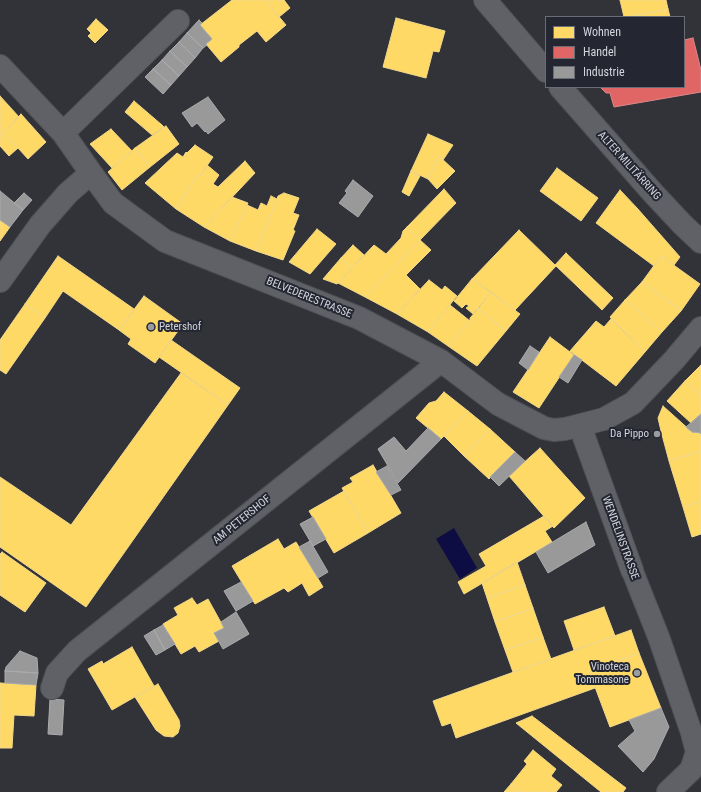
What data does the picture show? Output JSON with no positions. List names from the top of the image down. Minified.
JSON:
{"streets":{"street":["ALTER MILITÄRRING","BELVEDERESTRASSE","AM PETERSHOF","WENDELINSTRASSE"]},"crossings":[["BELVEDERESTRASSE","AM PETERSHOF"],["BELVEDERESTRASSE","WENDELINSTRASSE"]],"places":["Petershof","Da Pippo","Vinoteca Tommasone"],"legend":["Wohnen","Handel","Industrie"]}
